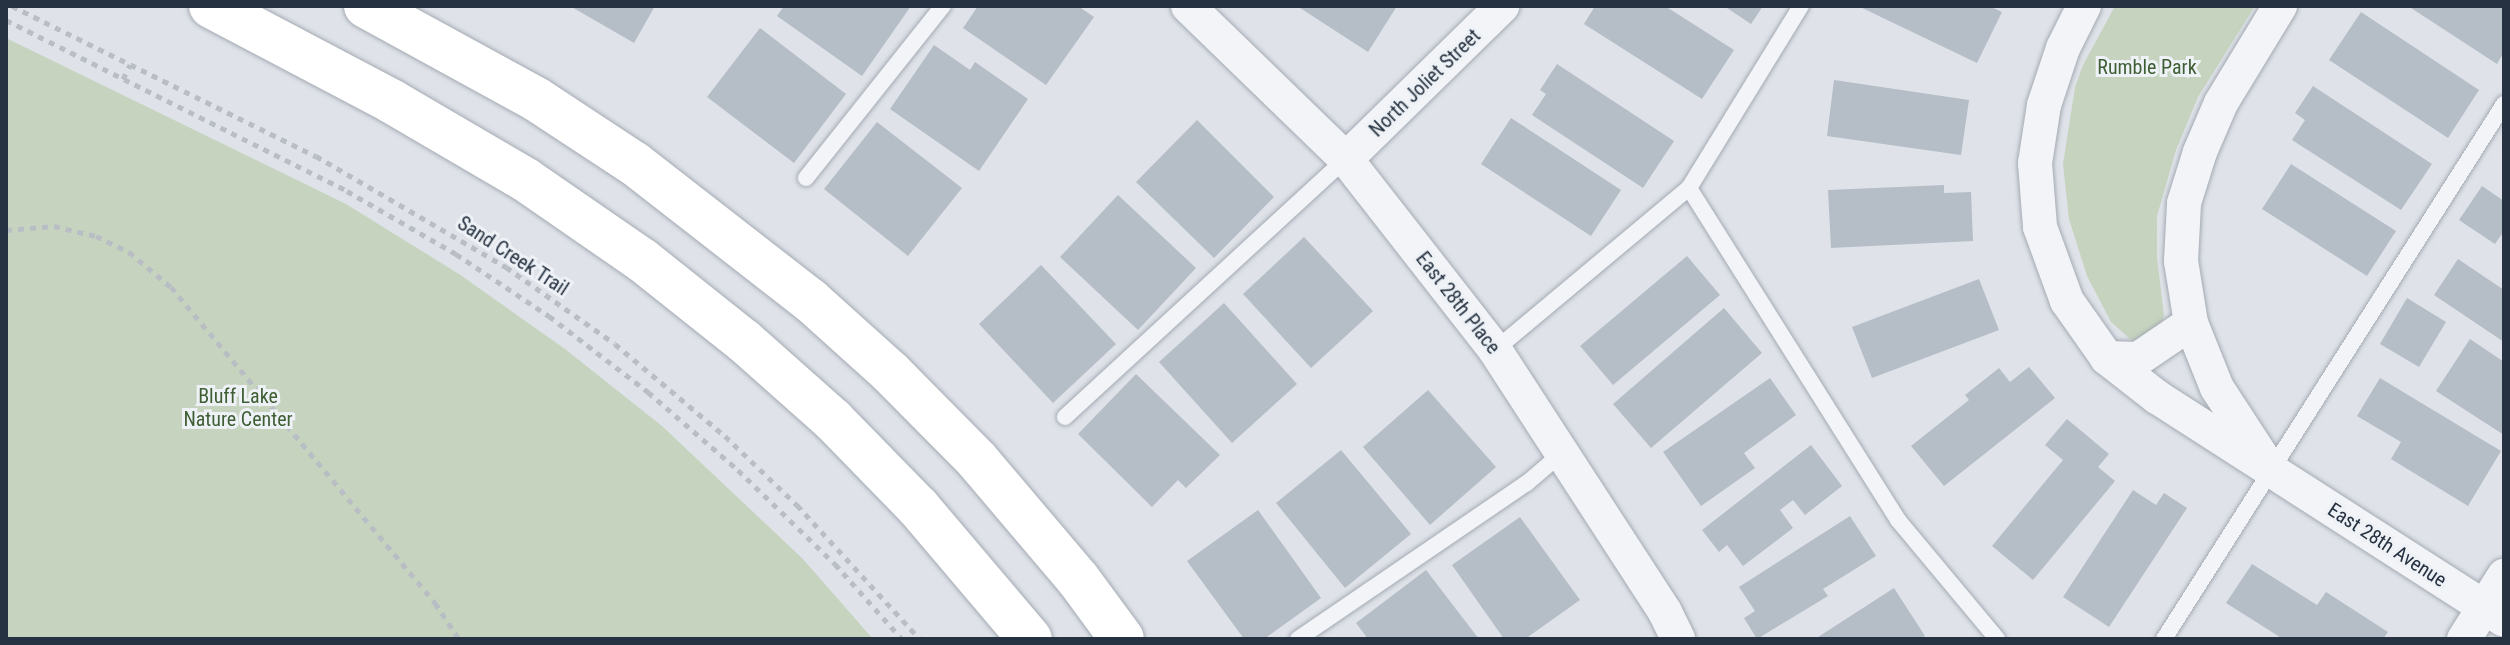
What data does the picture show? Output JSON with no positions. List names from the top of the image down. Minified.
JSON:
{"streets":{"street":["North Joliet Street","East 28th Place","East 28th Avenue"],"path":["Sand Creek Trail"]},"crossings":[["North Joliet Street","East 28th Place"]],"parks":["Rumble Park","Bluff Lake Nature Center"]}
